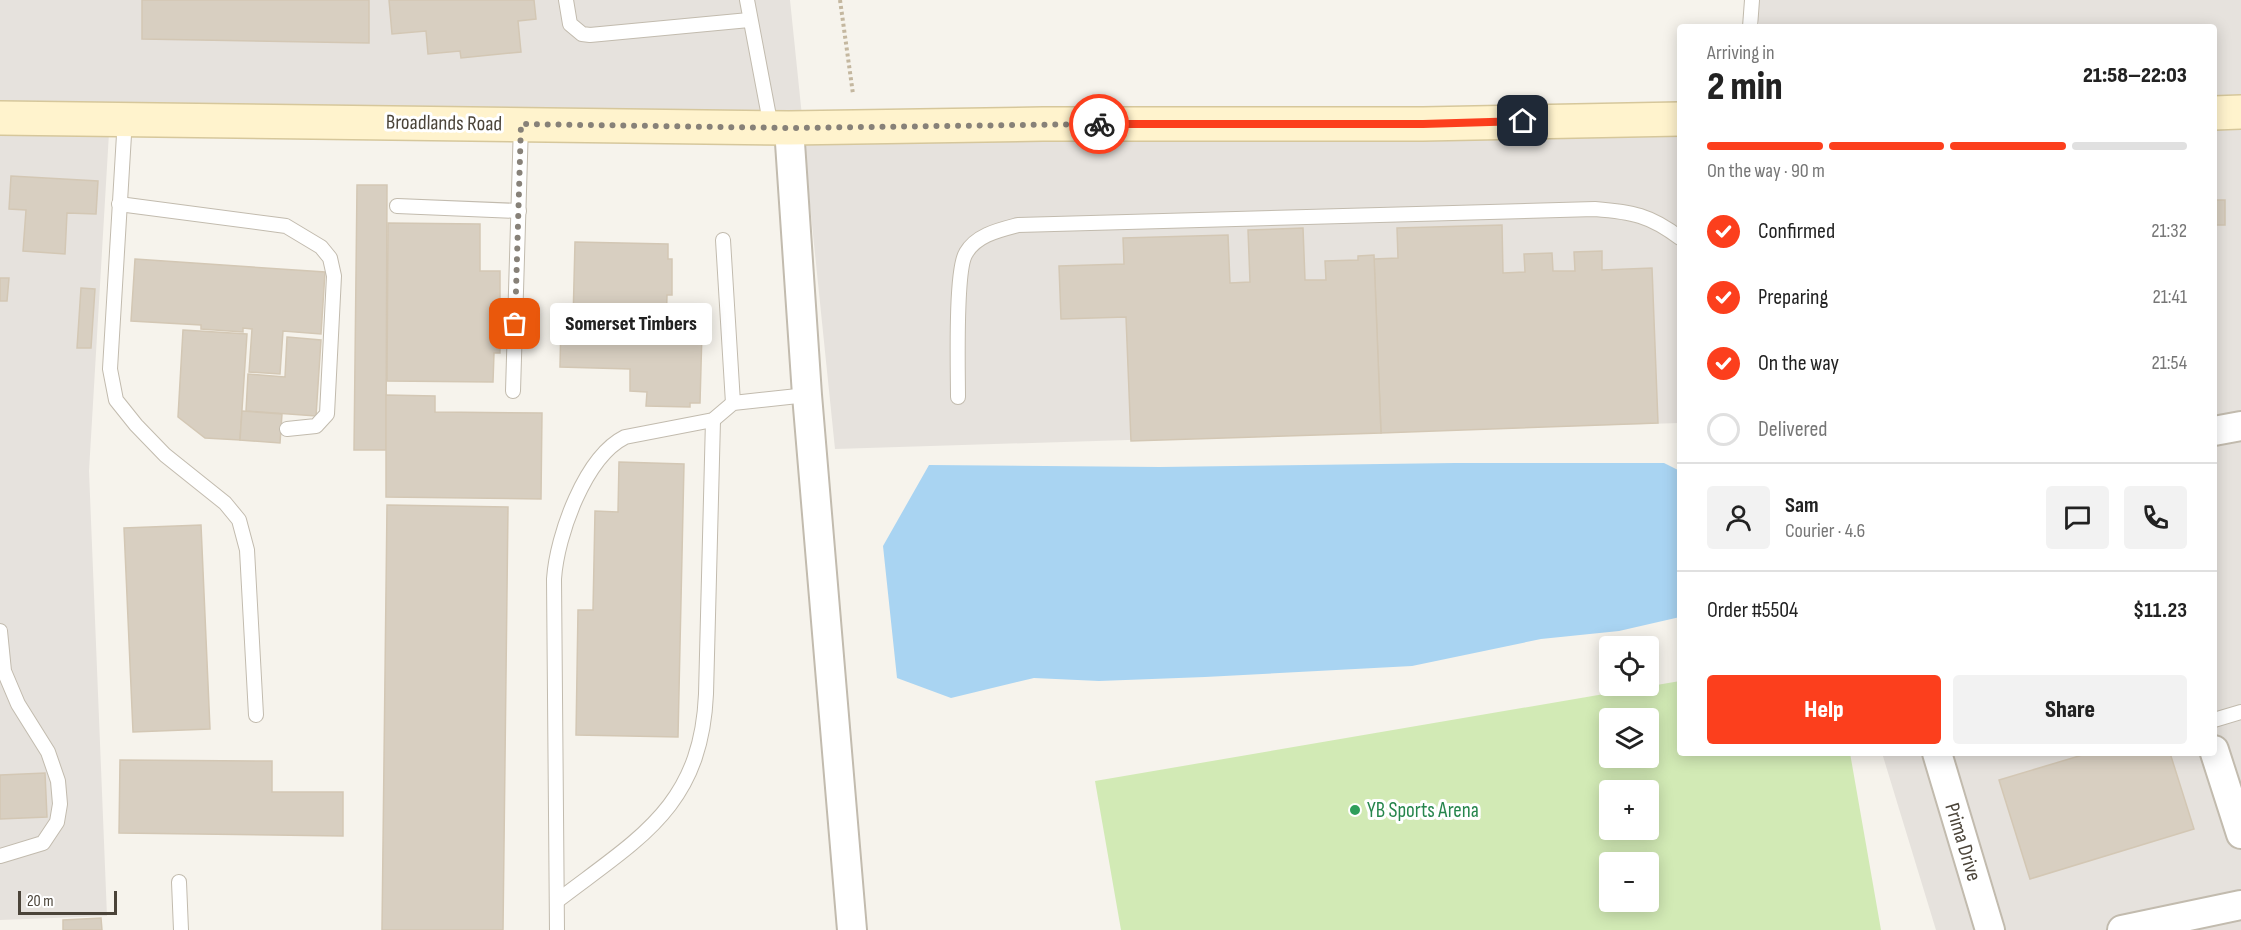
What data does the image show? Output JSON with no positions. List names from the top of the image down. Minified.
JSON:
{"streets":{"main road":["Broadlands Road"],"street":["Prima Drive"]},"places":["Somerset Timbers","YB Sports Arena"],"scale_bar":"20 m","page":{"heading":["2 min","Arriving in","21:58–22:03"],"panel":["Sam","Courier · 4.6","Order #5504","$11.23"],"bar":"On the way · 90 m","list":[["Confirmed","21:32"],["Preparing","21:41"],["On the way","21:54"],"Delivered"],"bubble":"Somerset Timbers","map_buttons":["+","−"],"buttons":["Help","Share"],"scale":"20 m"}}
